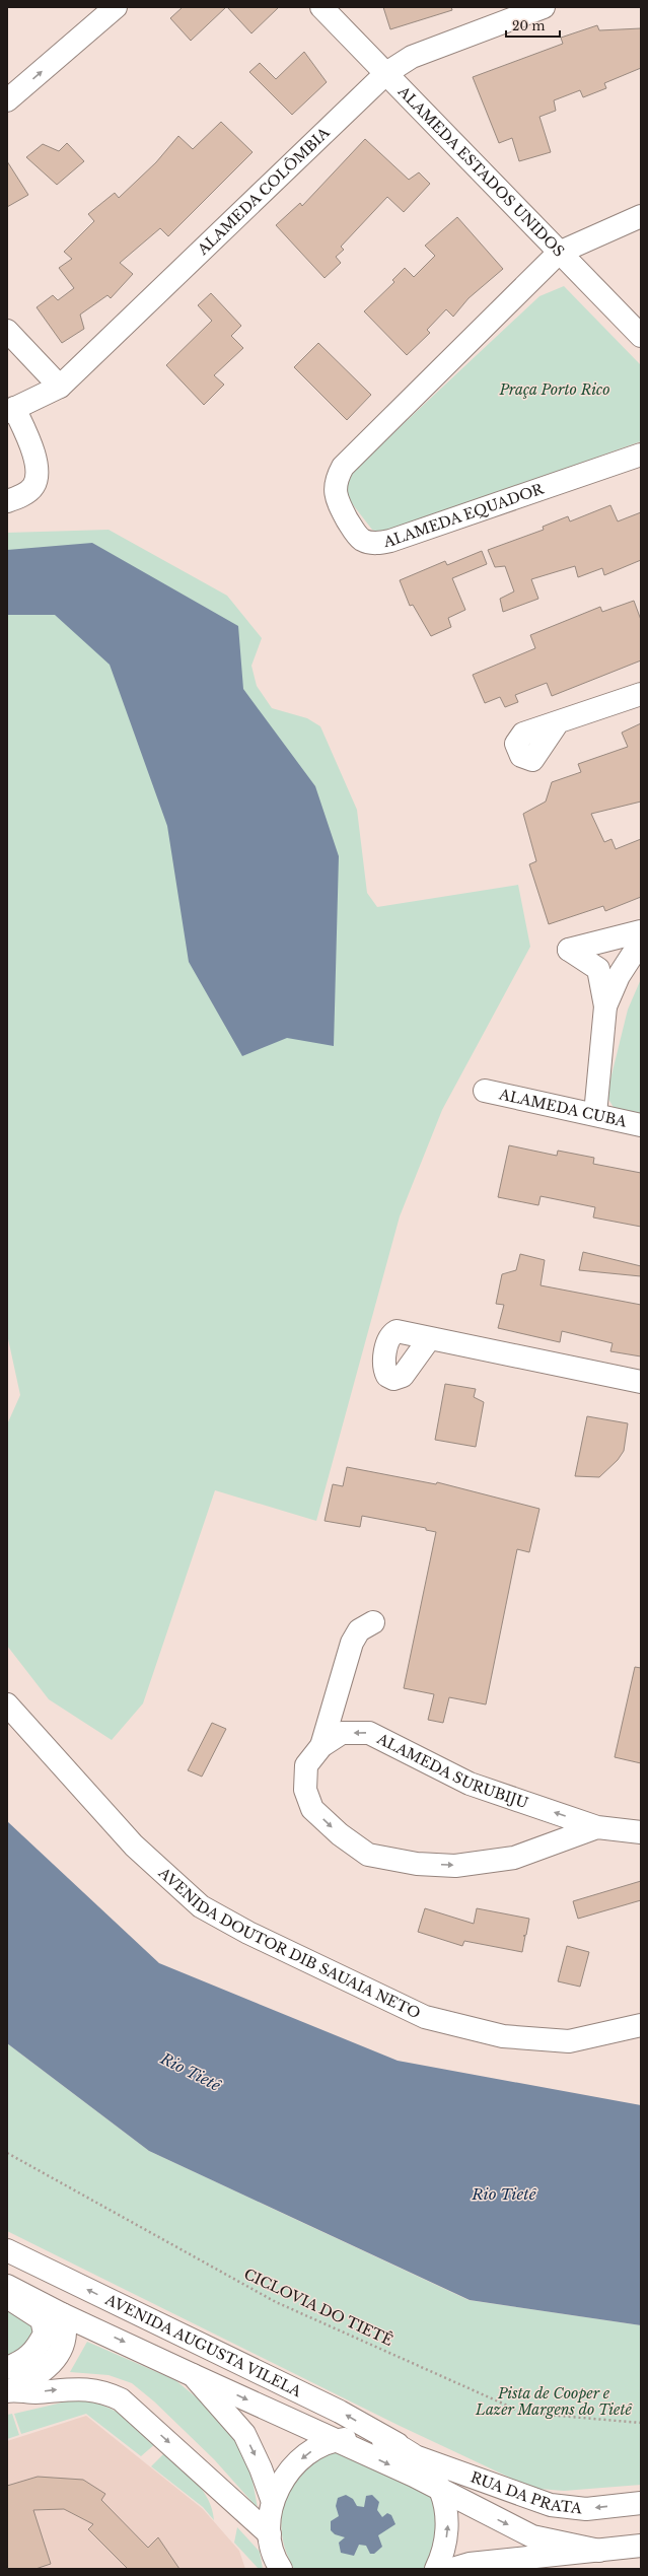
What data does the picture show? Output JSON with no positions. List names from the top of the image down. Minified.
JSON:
{"streets":{"street":["ALAMEDA ESTADOS UNIDOS","ALAMEDA COLÔMBIA","ALAMEDA EQUADOR","ALAMEDA CUBA","ALAMEDA SURUBIJU","AVENIDA DOUTOR DIB SAUAIA NETO","AVENIDA AUGUSTA VILELA","RUA DA PRATA"],"path":["CICLOVIA DO TIETÊ"]},"crossings":[["ALAMEDA ESTADOS UNIDOS","ALAMEDA COLÔMBIA"],["ALAMEDA ESTADOS UNIDOS","ALAMEDA EQUADOR"]],"water":["Rio Tietê"],"parks":["Praça Porto Rico","Pista de Cooper e Lazer Margens do Tietê"],"scale_bar":"20 m"}
